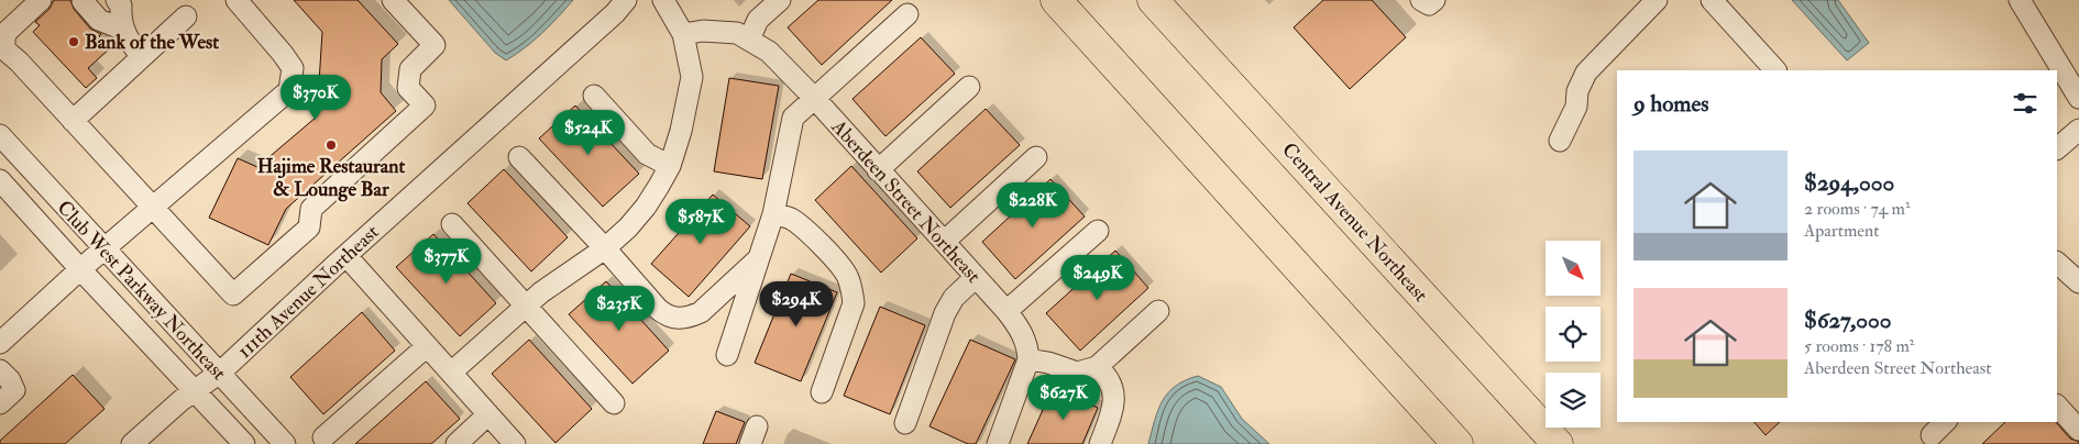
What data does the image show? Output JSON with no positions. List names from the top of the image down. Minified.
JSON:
{"streets":{"highway":["Central Avenue Northeast"],"street":["Aberdeen Street Northeast","Club West Parkway Northeast","111th Avenue Northeast"]},"crossings":[["Club West Parkway Northeast","111th Avenue Northeast"]],"places":["Bank of the West","Hajime Restaurant & Lounge Bar"],"north":"bottom right","page":{"heading":"9 homes","price":["$370K","$524K","$228K","$587K","$377K","$249K","$294K","$235K","$627K"],"list":[{"name":"$294,000","note":"2 rooms · 74 m² · Apartment"},{"name":"$627,000","note":"5 rooms · 178 m² · Aberdeen Street Northeast"}]}}
